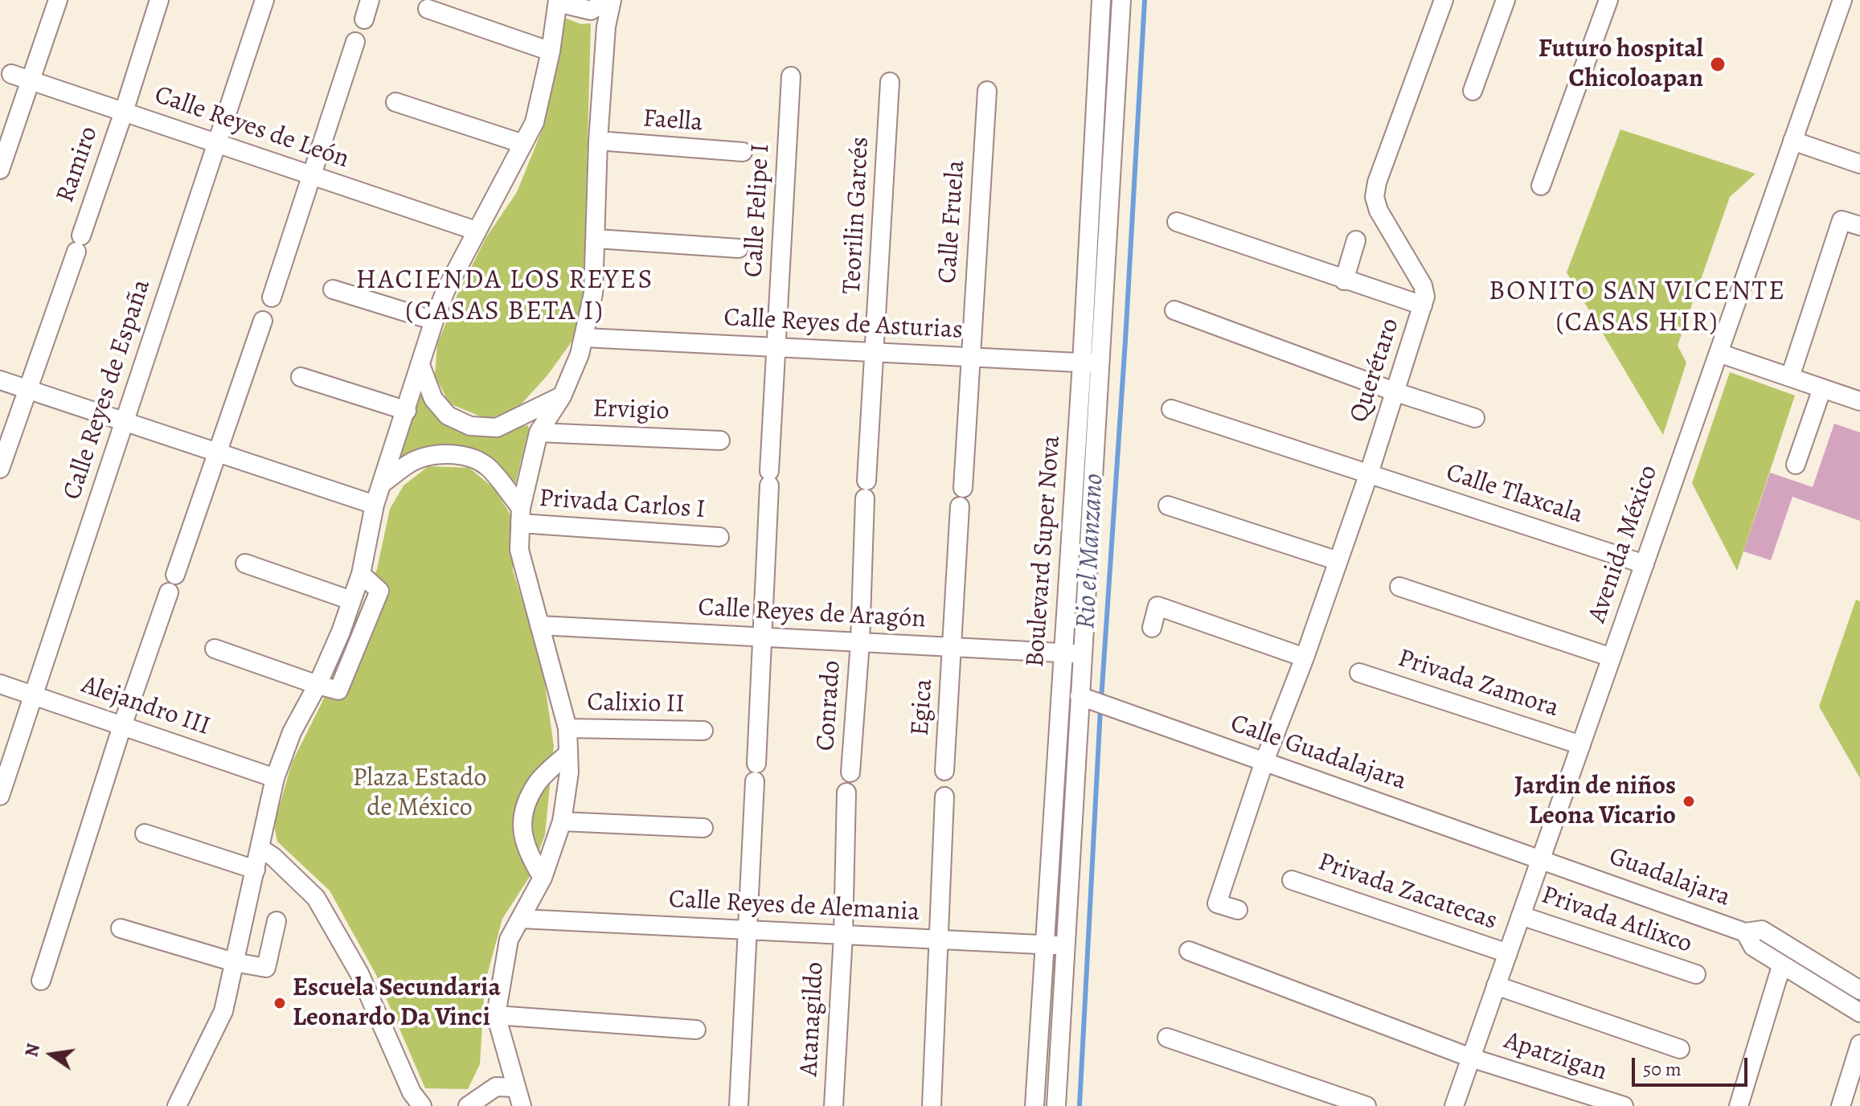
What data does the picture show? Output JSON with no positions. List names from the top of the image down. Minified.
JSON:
{"streets":{"street":["Faella","Calle Reyes de León","Ramiro","Calle Felipe I","Teorilin Garcés","Calle Fruela","Calle Reyes de Asturias","Querétaro","Calle Reyes de España","Ervigio","Calle Tlaxcala","Privada Carlos I","Avenida México","Boulevard Super Nova","Calle Reyes de Aragón","Privada Zamora","Calixio II","Conrado","Alejandro III","Egica","Calle Guadalajara","Guadalajara","Privada Zacatecas","Calle Reyes de Alemania","Privada Atlixco","Atanagildo","Apatzigan"]},"crossings":[["Calle Reyes de León","Ramiro"],["Calle Reyes de León","Calle Reyes de España"],["Calle Felipe I","Calle Reyes de Asturias"],["Calle Felipe I","Calle Reyes de Aragón"],["Calle Felipe I","Calle Reyes de Alemania"],["Teorilin Garcés","Calle Reyes de Asturias"],["Teorilin Garcés","Conrado"],["Calle Fruela","Calle Reyes de Asturias"],["Calle Reyes de Asturias","Boulevard Super Nova"],["Querétaro","Calle Tlaxcala"],["Querétaro","Calle Guadalajara"],["Calle Reyes de España","Alejandro III"],["Calle Tlaxcala","Avenida México"],["Avenida México","Privada Zamora"],["Avenida México","Calle Guadalajara"],["Avenida México","Guadalajara"],["Avenida México","Privada Zacatecas"],["Avenida México","Privada Atlixco"],["Avenida México","Apatzigan"],["Boulevard Super Nova","Calle Reyes de Aragón"],["Boulevard Super Nova","Calle Guadalajara"],["Boulevard Super Nova","Calle Reyes de Alemania"],["Calle Reyes de Aragón","Conrado"],["Calle Reyes de Aragón","Egica"],["Calle Guadalajara","Guadalajara"],["Calle Reyes de Alemania","Atanagildo"]],"districts":["HACIENDA LOS REYES (CASAS BETA I)","BONITO SAN VICENTE (CASAS HIR)"],"water":["Rio el Manzano"],"parks":["Plaza Estado de México"],"places":["Futuro hospital Chicoloapan","Jardin de niños Leona Vicario","Escuela Secundaria Leonardo Da Vinci"],"scale_bar":"50 m","north":"left"}
